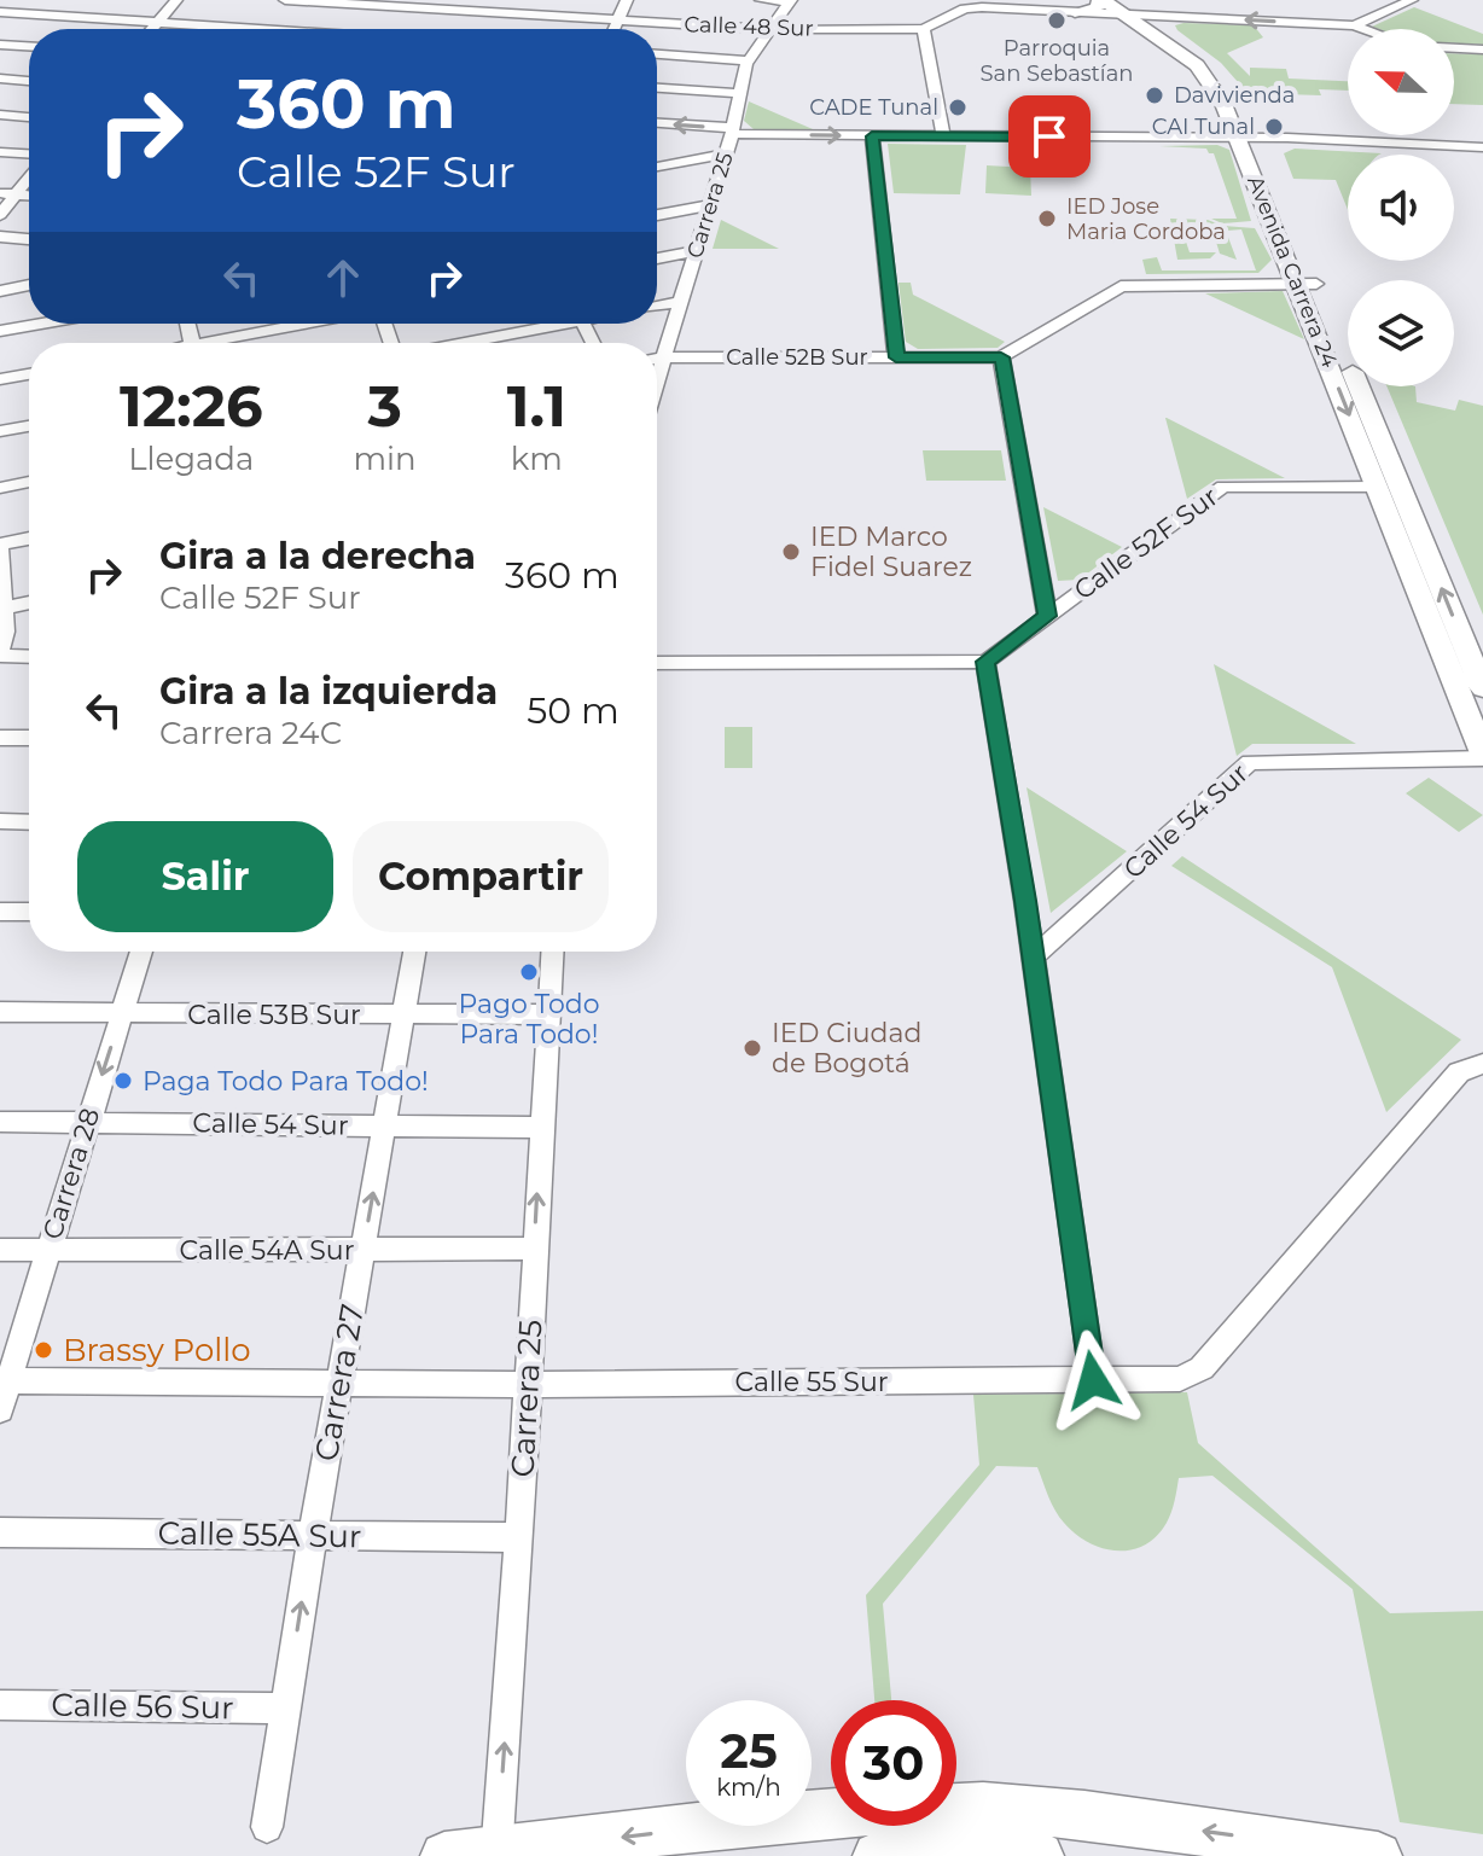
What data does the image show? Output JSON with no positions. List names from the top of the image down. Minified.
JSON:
{"streets":{"main road":["Avenida Carrera 24"],"street":["Calle 48 Sur","Carrera 25","Calle 52B Sur","Calle 52F Sur","Calle 54 Sur","Calle 53B Sur","Carrera 28","Calle 54A Sur","Calle 55 Sur","Carrera 27","Calle 55A Sur","Calle 56 Sur"]},"crossings":[["Calle 48 Sur","Carrera 25"],["Carrera 25","Calle 52B Sur"],["Carrera 25","Calle 54 Sur"],["Carrera 25","Calle 53B Sur"],["Carrera 25","Calle 54A Sur"],["Carrera 25","Calle 55 Sur"],["Carrera 25","Calle 55A Sur"],["Avenida Carrera 24","Calle 52F Sur"],["Avenida Carrera 24","Calle 54 Sur"],["Calle 54 Sur","Carrera 28"],["Calle 54 Sur","Carrera 27"],["Calle 53B Sur","Carrera 28"],["Calle 53B Sur","Carrera 27"],["Carrera 28","Calle 54A Sur"],["Carrera 28","Calle 55 Sur"],["Calle 54A Sur","Carrera 27"],["Calle 55 Sur","Carrera 27"],["Carrera 27","Calle 55A Sur"],["Carrera 27","Calle 56 Sur"]],"places":["Parroquia San Sebastían","Davivienda","CADE Tunal","CAI Tunal","IED Jose Maria Cordoba","IED Marco Fidel Suarez","Pago Todo Para Todo!","IED Ciudad de Bogotá","Paga Todo Para Todo!","Brassy Pollo"],"north":"left","page":{"turn":["360 m","Calle 52F Sur"],"eta":["12:26","Llegada","3","min","1.1","km"],"list":[{"name":"Gira a la derecha","note":"Calle 52F Sur","value":"360 m"},{"name":"Gira a la izquierda","note":"Carrera 24C","value":"50 m"}],"buttons":["Salir","Compartir"],"speed":"25 km/h","limit":"30"}}
